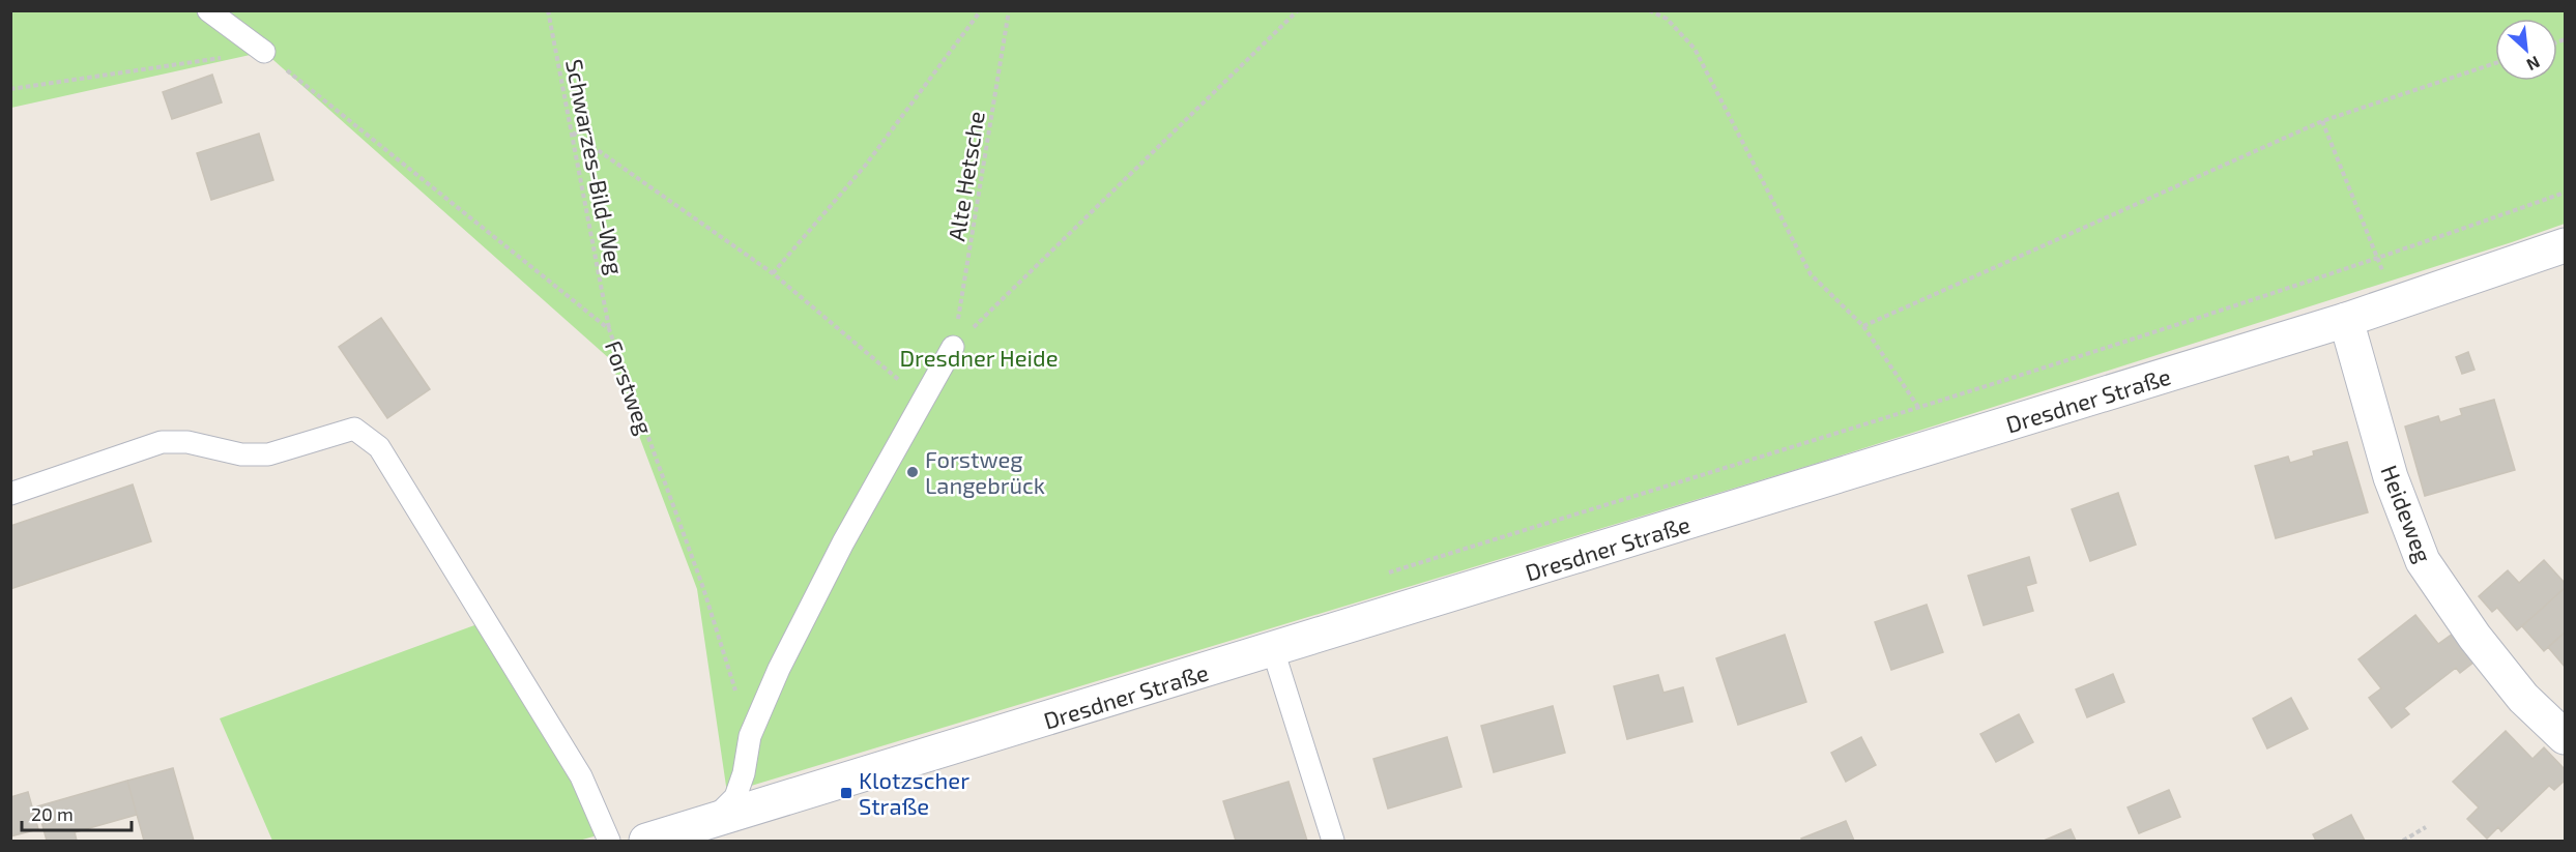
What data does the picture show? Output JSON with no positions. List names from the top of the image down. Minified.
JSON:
{"streets":{"main road":["Dresdner Straße","Heideweg"],"path":["Schwarzes-Bild-Weg","Alte Hetsche","Forstweg"]},"crossings":[["Schwarzes-Bild-Weg","Forstweg"],["Dresdner Straße","Heideweg"]],"parks":["Dresdner Heide"],"places":{"other":["Forstweg Langebrück"],"transit":["Klotzscher Straße"]},"scale_bar":"20 m","north":"bottom right"}
